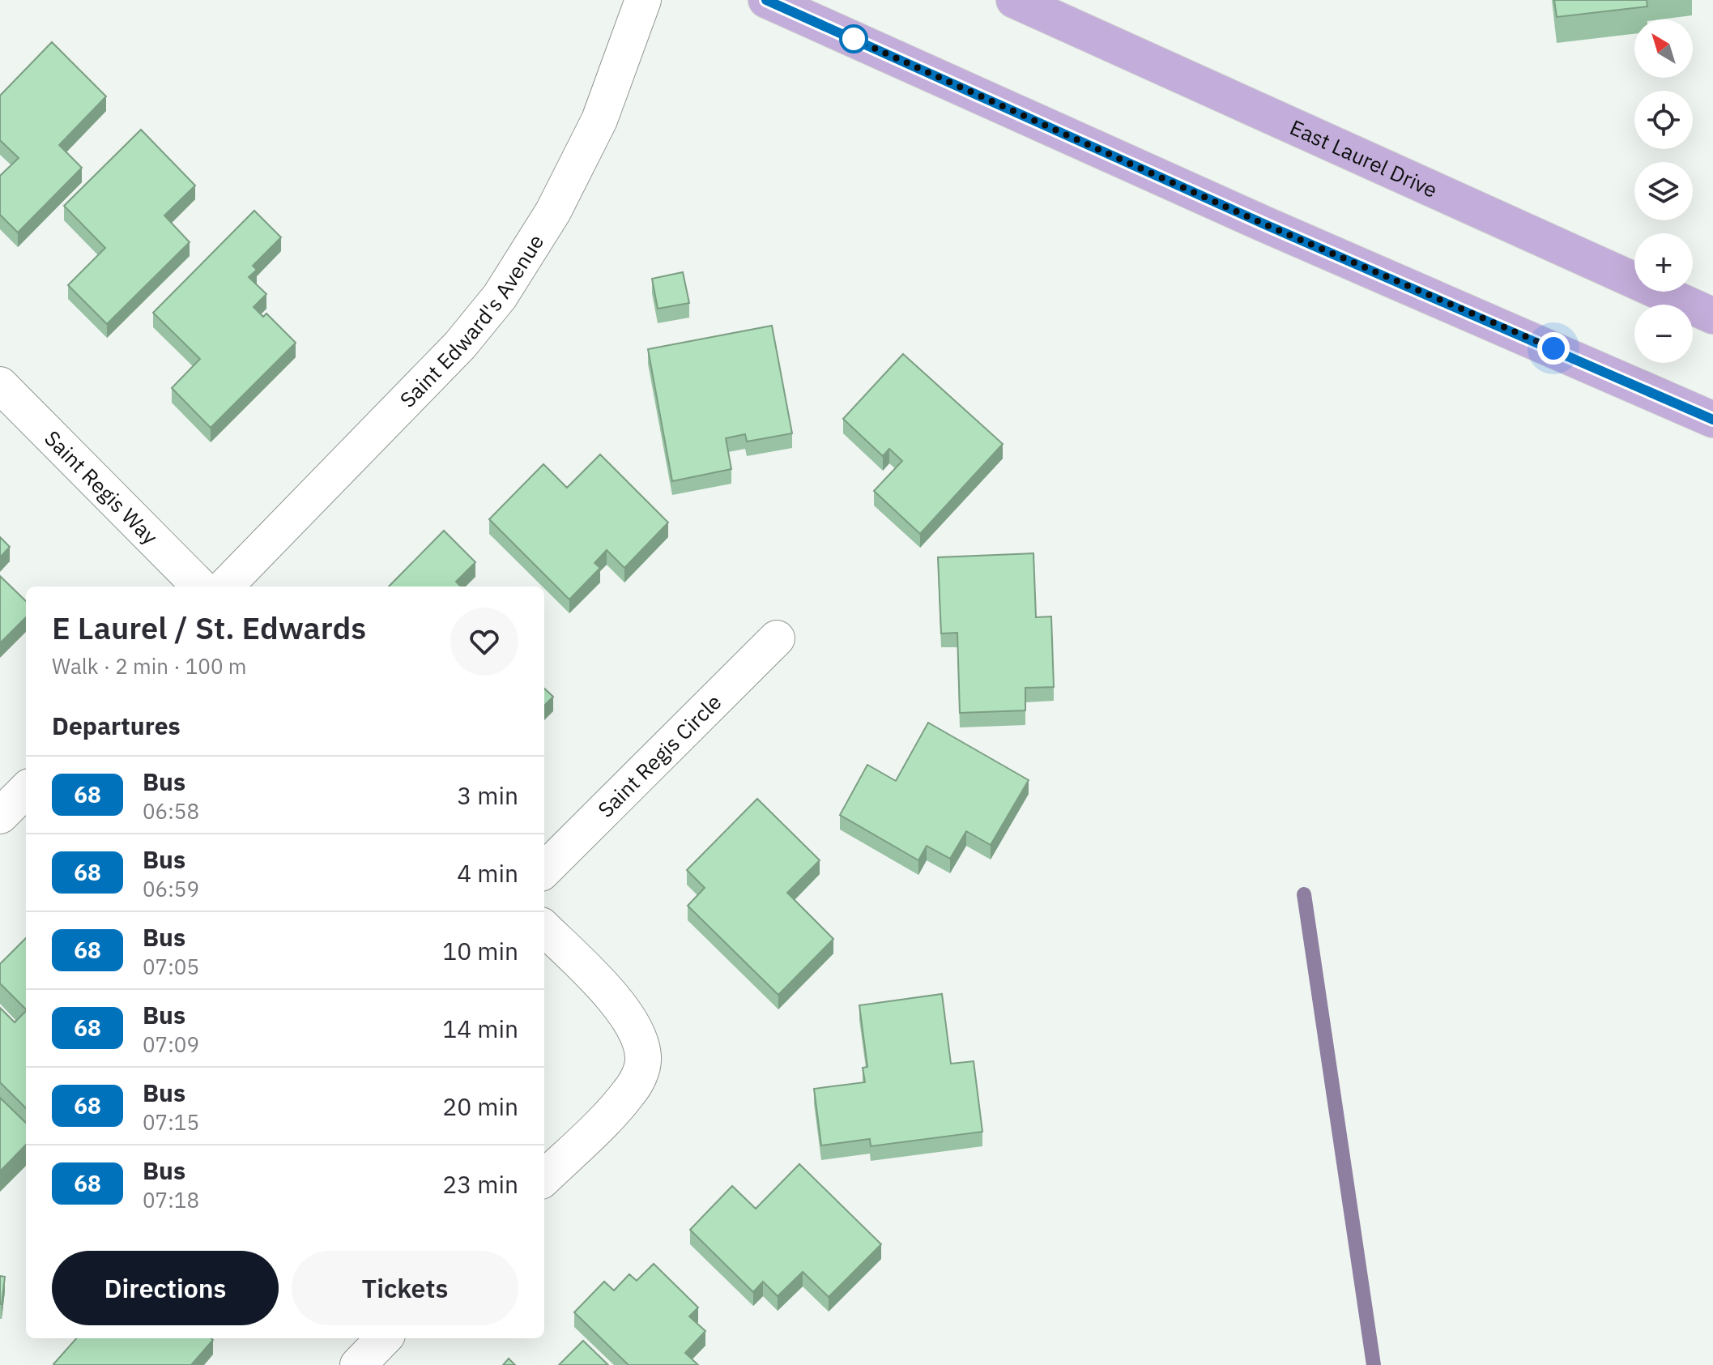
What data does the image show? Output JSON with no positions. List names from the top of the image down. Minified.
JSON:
{"streets":{"main road":["East Laurel Drive"],"street":["Saint Edward's Avenue","Saint Regis Way","Saint Regis Circle"]},"lines":["bus line 68"],"north":"top left","page":{"map_buttons":["+","−"],"heading":[["E Laurel / St. Edwards","Walk · 2 min · 100 m"],"Departures"],"list":[{"mark":"68","name":"Bus","note":"06:58","value":"3 min"},{"mark":"68","name":"Bus","note":"06:59","value":"4 min"},{"mark":"68","name":"Bus","note":"07:05","value":"10 min"},{"mark":"68","name":"Bus","note":"07:09","value":"14 min"},{"mark":"68","name":"Bus","note":"07:15","value":"20 min"},{"mark":"68","name":"Bus","note":"07:18","value":"23 min"}],"buttons":["Directions","Tickets"]}}
